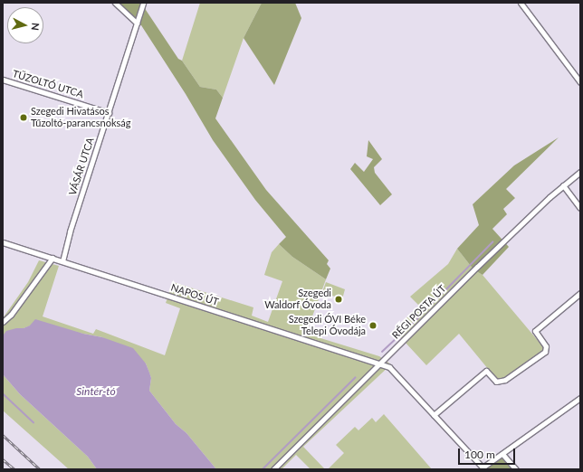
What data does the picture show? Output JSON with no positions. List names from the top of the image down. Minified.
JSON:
{"streets":{"street":["TŰZOLTÓ UTCA","VÁSÁR UTCA","NAPOS ÚT","RÉGI POSTA ÚT"]},"crossings":[["TŰZOLTÓ UTCA","VÁSÁR UTCA"],["VÁSÁR UTCA","NAPOS ÚT"],["NAPOS ÚT","RÉGI POSTA ÚT"]],"water":["Sintér-tó"],"places":["Szegedi Hivatásos Tűzoltó-parancsnokság","Szegedi Waldorf Óvoda","Szegedi ÓVI Béke Telepi Óvodája"],"scale_bar":"100 m","north":"right"}
